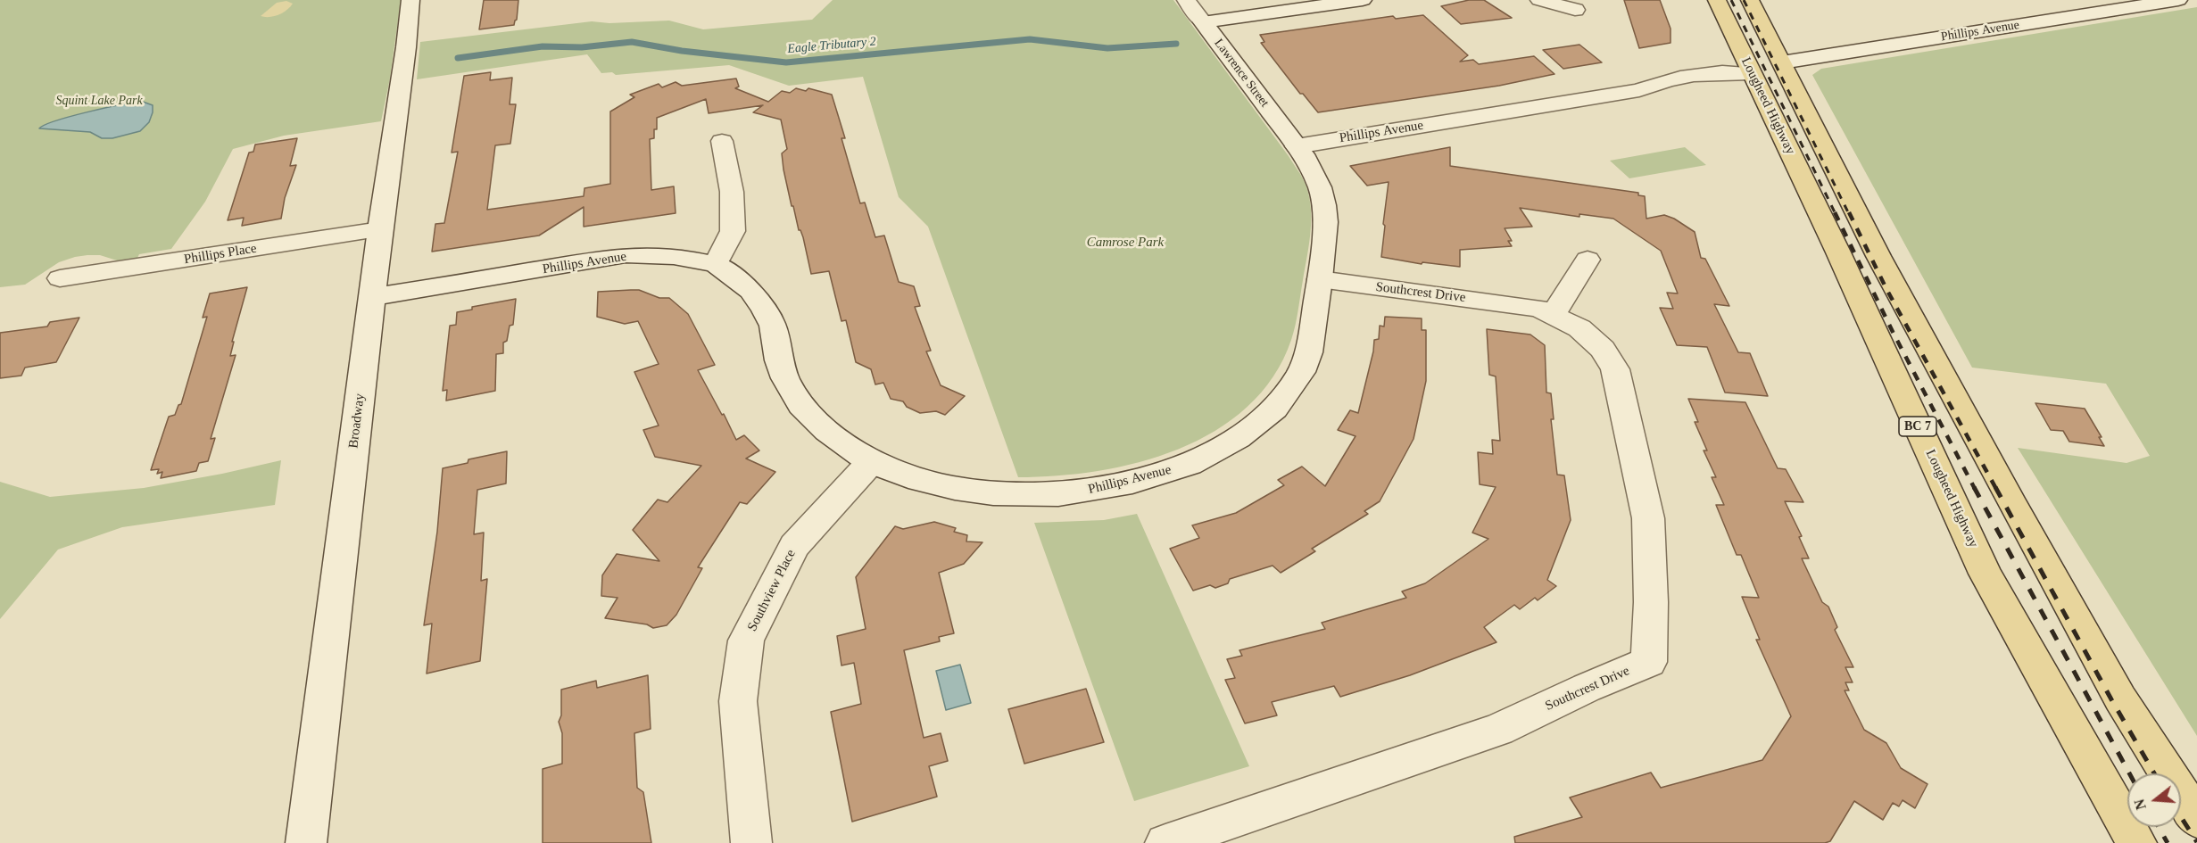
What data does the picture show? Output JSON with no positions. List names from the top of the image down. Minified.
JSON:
{"streets":{"main road":["Lougheed Highway","BC 7"],"street":["Phillips Avenue","Lawrence Street","Phillips Place","Southcrest Drive","Broadway","Southview Place"]},"crossings":[["Phillips Avenue","Lawrence Street"],["Phillips Avenue","Lougheed Highway"],["Phillips Avenue","Southcrest Drive"],["Phillips Avenue","Broadway"],["Phillips Avenue","Southview Place"],["Phillips Place","Broadway"]],"water":["Eagle Tributary 2"],"parks":["Squint Lake Park","Camrose Park"],"north":"left"}
